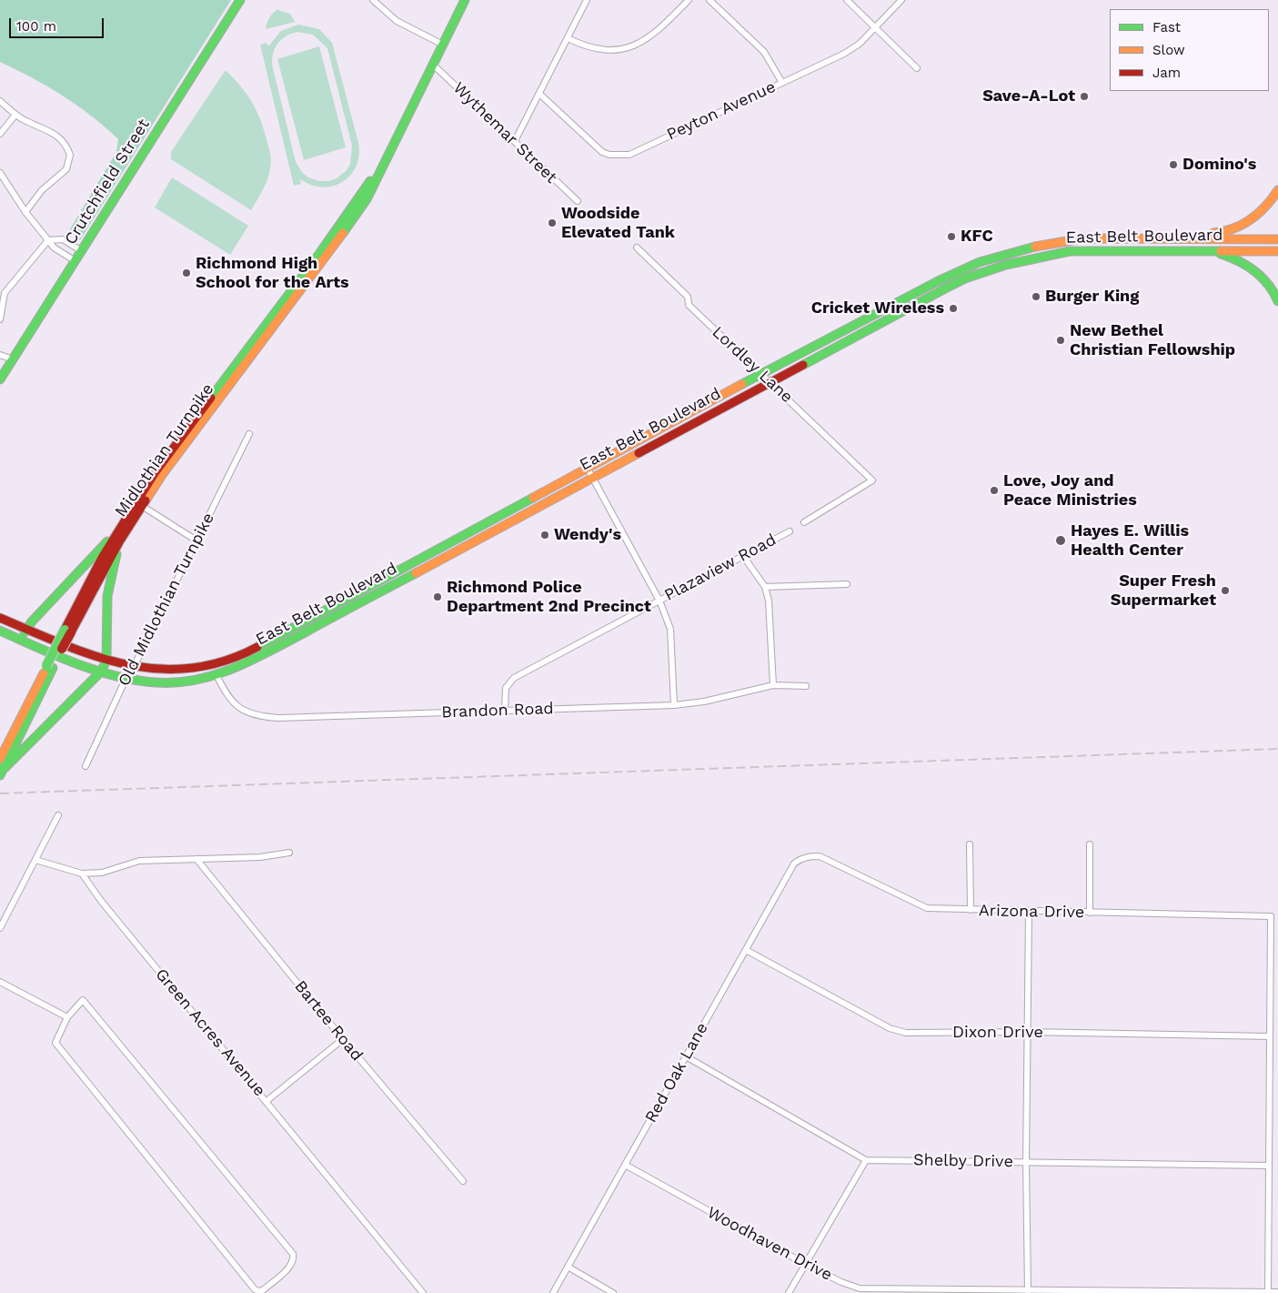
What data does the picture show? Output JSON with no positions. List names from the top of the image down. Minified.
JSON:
{"streets":{"main road":["Crutchfield Street","East Belt Boulevard","Midlothian Turnpike"],"street":["Peyton Avenue","Wythemar Street","Lordley Lane","Plazaview Road","Old Midlothian Turnpike","Brandon Road","Arizona Drive","Bartee Road","Green Acres Avenue","Dixon Drive","Red Oak Lane","Shelby Drive","Woodhaven Drive"]},"crossings":[["Wythemar Street","Midlothian Turnpike"],["East Belt Boulevard","Lordley Lane"],["East Belt Boulevard","Old Midlothian Turnpike"],["East Belt Boulevard","Brandon Road"],["Plazaview Road","Brandon Road"],["Arizona Drive","Dixon Drive"],["Arizona Drive","Red Oak Lane"],["Dixon Drive","Red Oak Lane"],["Red Oak Lane","Shelby Drive"],["Red Oak Lane","Woodhaven Drive"]],"places":["Save-A-Lot","Domino's","Woodside Elevated Tank","KFC","Richmond High School for the Arts","Burger King","Cricket Wireless","New Bethel Christian Fellowship","Love, Joy and Peace Ministries","Wendy's","Hayes E. Willis Health Center","Super Fresh Supermarket","Richmond Police Department 2nd Precinct"],"legend":["Fast","Slow","Jam"],"scale_bar":"100 m"}
